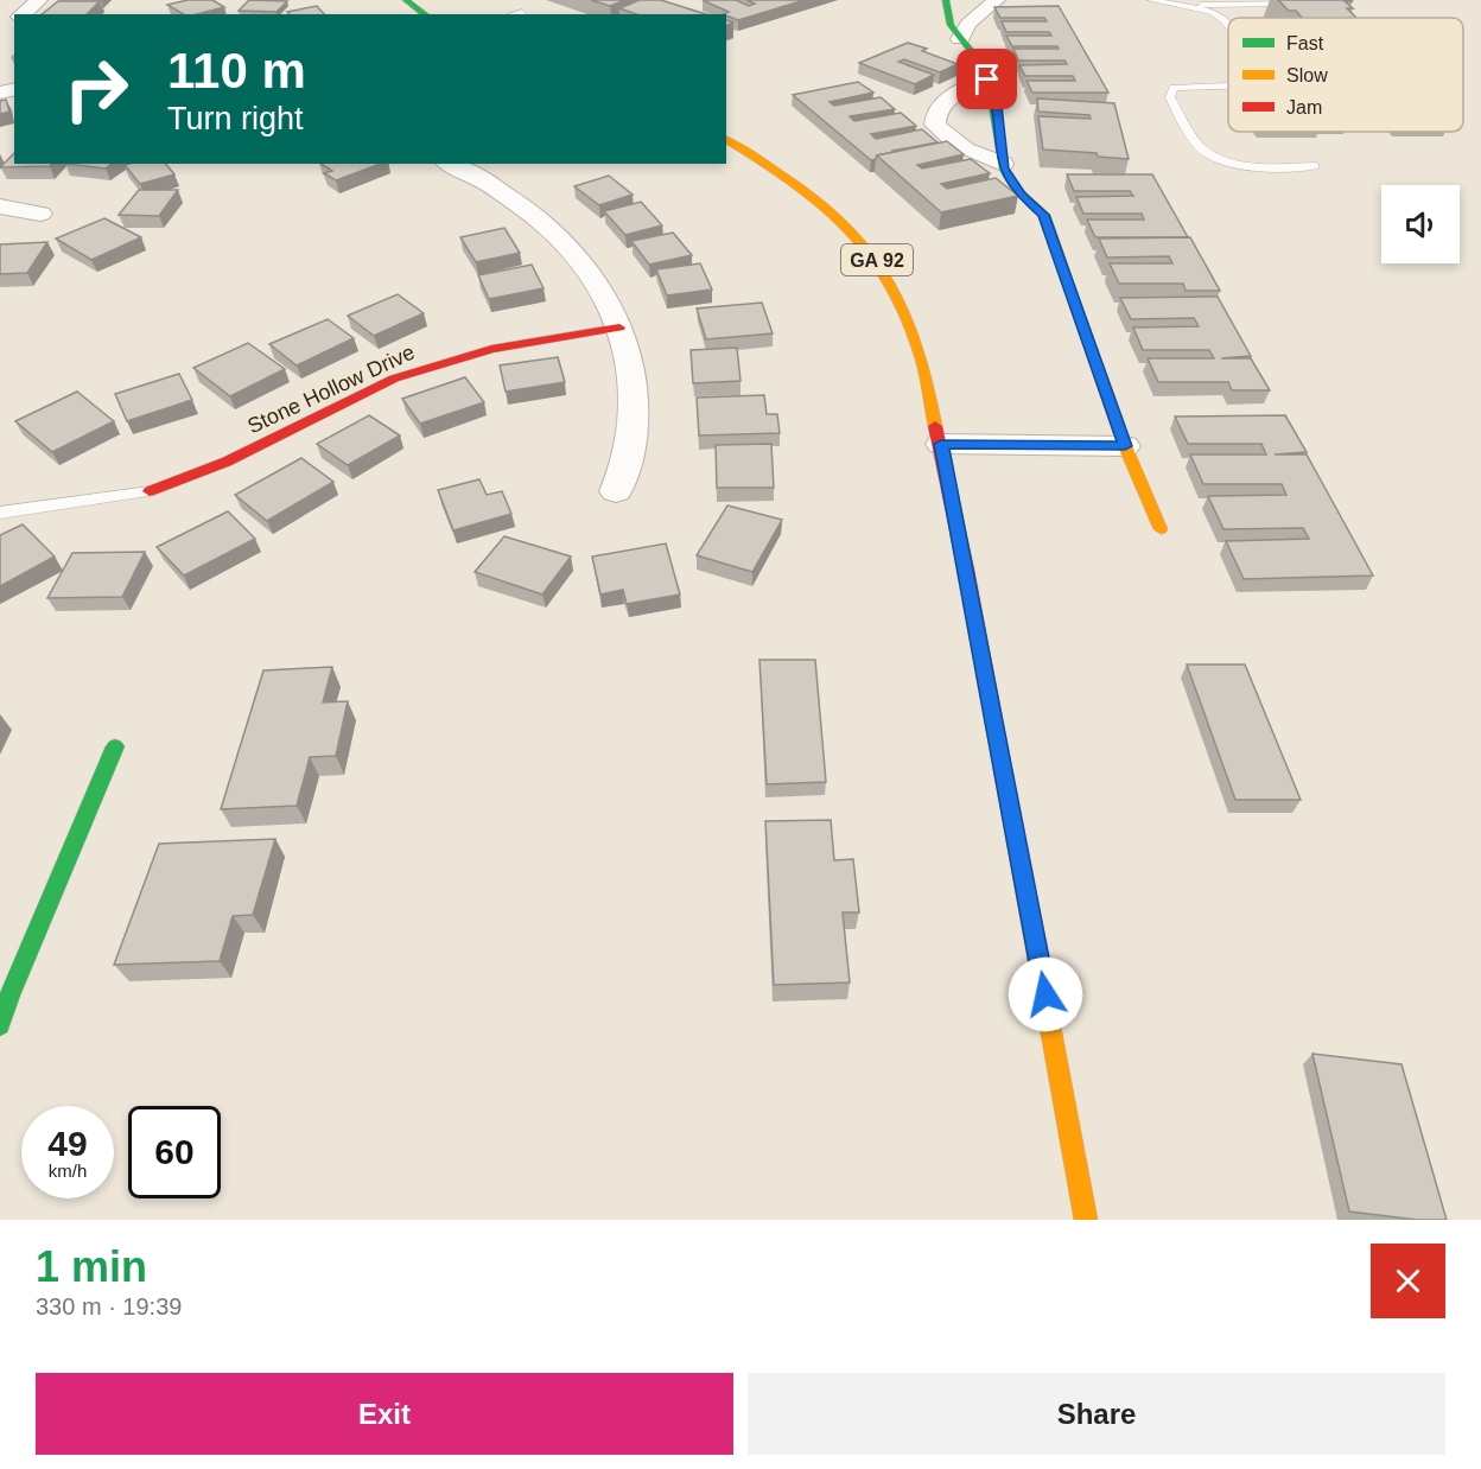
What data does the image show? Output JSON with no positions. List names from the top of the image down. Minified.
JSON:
{"streets":{"street":["GA 92","Stone Hollow Drive"]},"legend":["Fast","Slow","Jam"],"page":{"turn":["110 m","Turn right"],"speed":"49 km/h","limit":"60","heading":["1 min","330 m · 19:39"],"buttons":["Exit","Share"]}}
